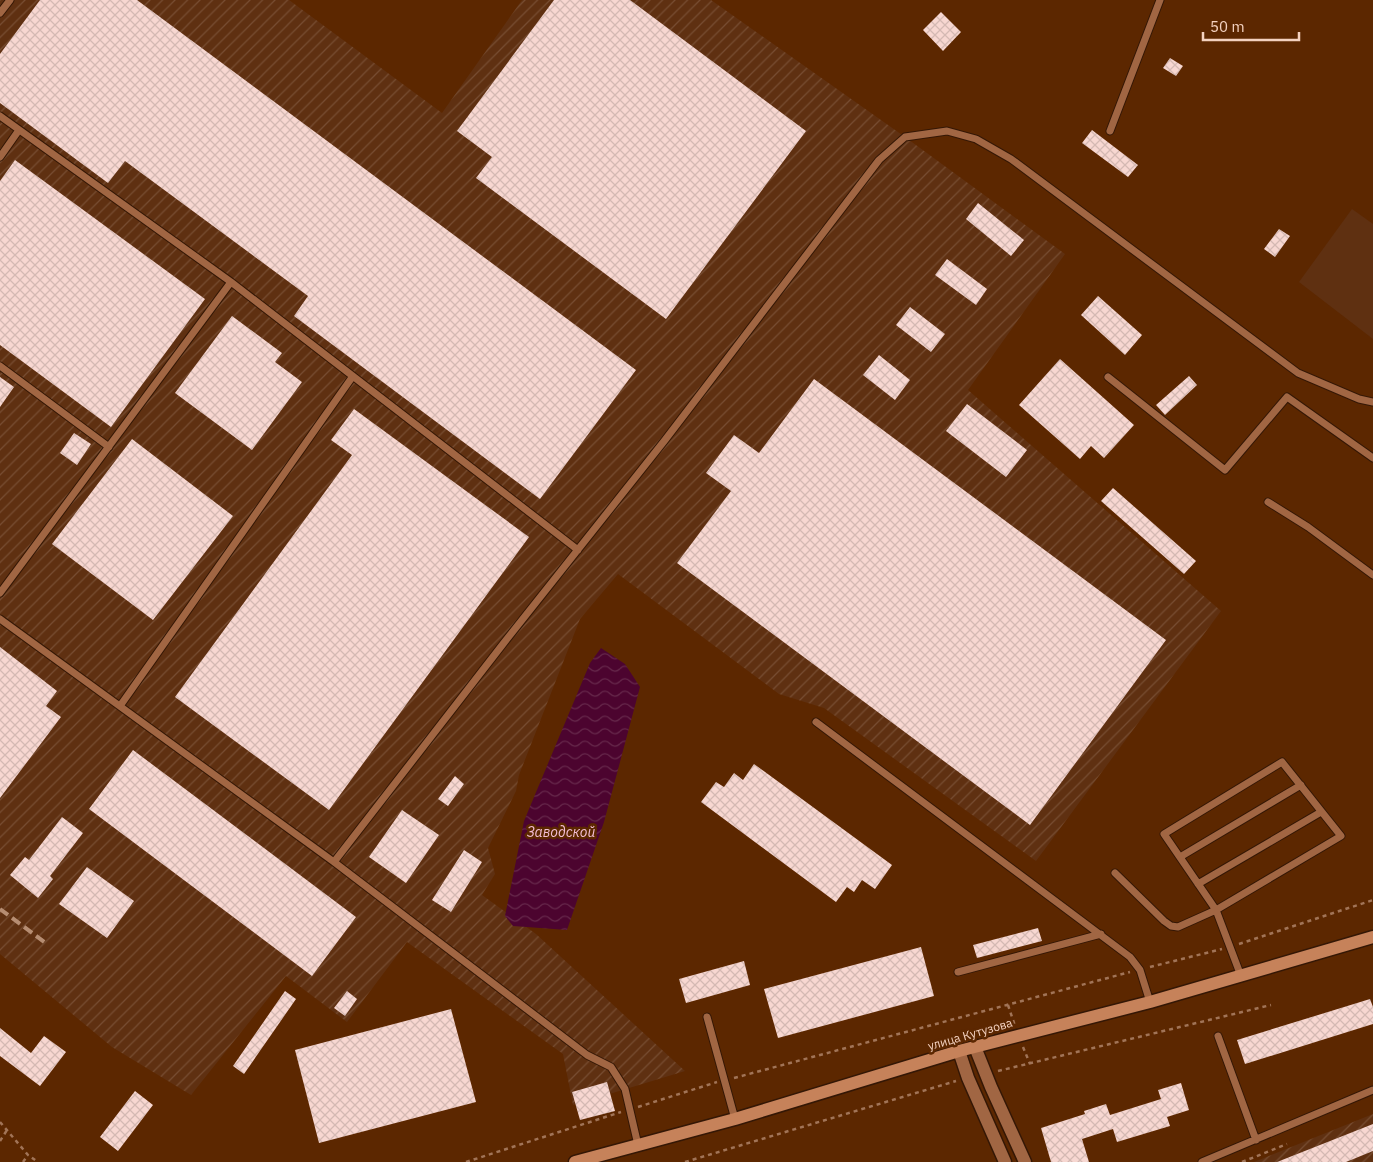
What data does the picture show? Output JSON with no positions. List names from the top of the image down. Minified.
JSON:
{"streets":{"main road":["улица Кутузова"]},"water":["Заводской"],"scale_bar":"50 m"}
